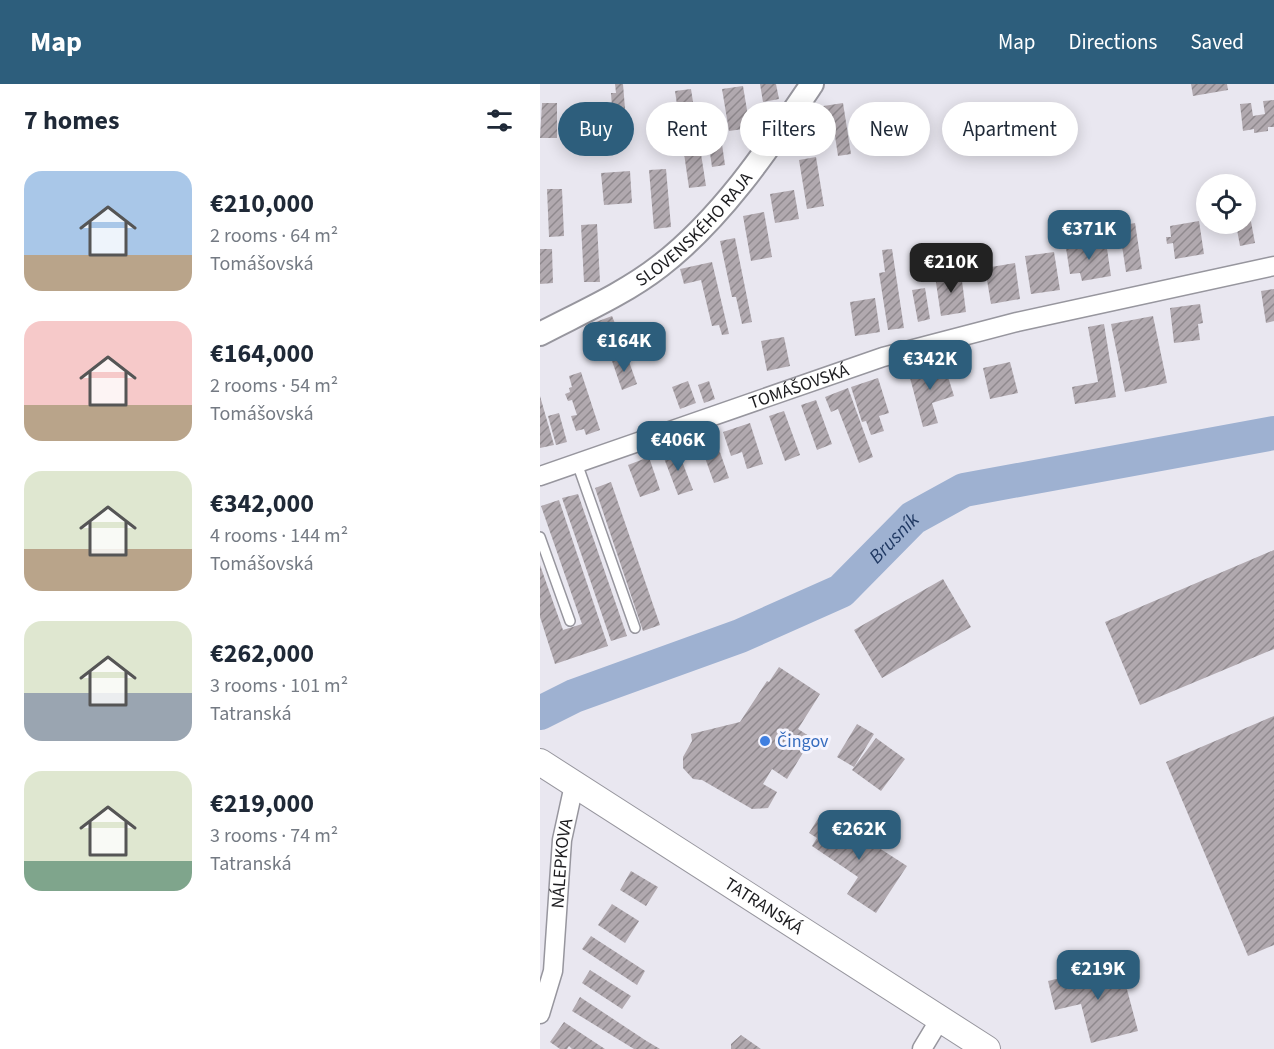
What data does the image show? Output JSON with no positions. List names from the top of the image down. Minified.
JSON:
{"streets":{"main road":["TATRANSKÁ"],"street":["SLOVENSKÉHO RAJA","TOMÁŠOVSKÁ","NÁLEPKOVA"]},"crossings":[["NÁLEPKOVA","TATRANSKÁ"]],"water":["Brusník"],"places":["Čingov"],"page":{"header":"Map","nav":["Map","Directions","Saved"],"heading":"7 homes","chip":["Buy","Rent","Filters","New","Apartment"],"list":[{"name":"€210,000","note":"2 rooms · 64 m² · Tomášovská"},{"name":"€164,000","note":"2 rooms · 54 m² · Tomášovská"},{"name":"€342,000","note":"4 rooms · 144 m² · Tomášovská"},{"name":"€262,000","note":"3 rooms · 101 m² · Tatranská"},{"name":"€219,000","note":"3 rooms · 74 m² · Tatranská"}],"price":["€371K","€210K","€164K","€342K","€406K","€262K","€219K"]}}
